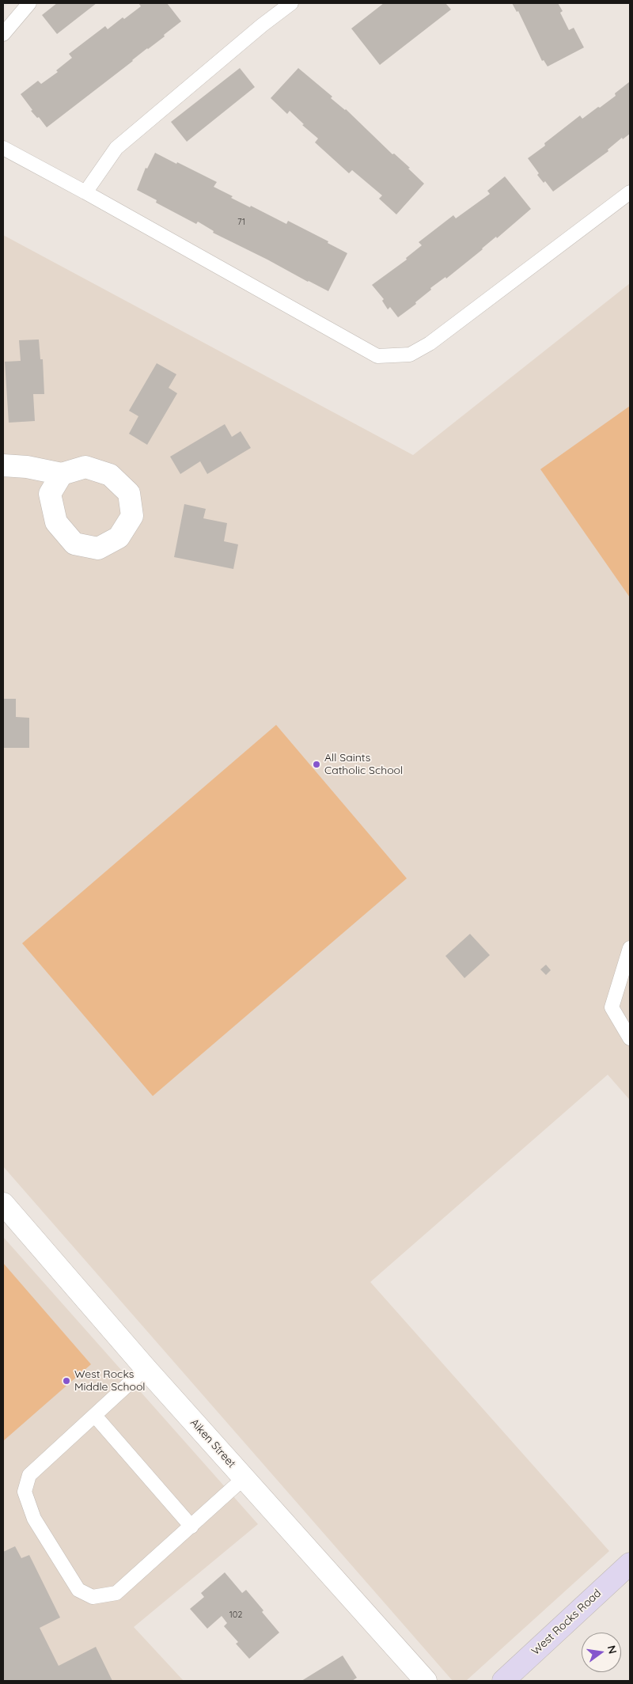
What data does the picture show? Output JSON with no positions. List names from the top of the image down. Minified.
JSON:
{"streets":{"main road":["West Rocks Road"],"street":["Aiken Street"]},"places":["All Saints Catholic School","West Rocks Middle School"],"house_numbers":["71","102"],"north":"right"}
